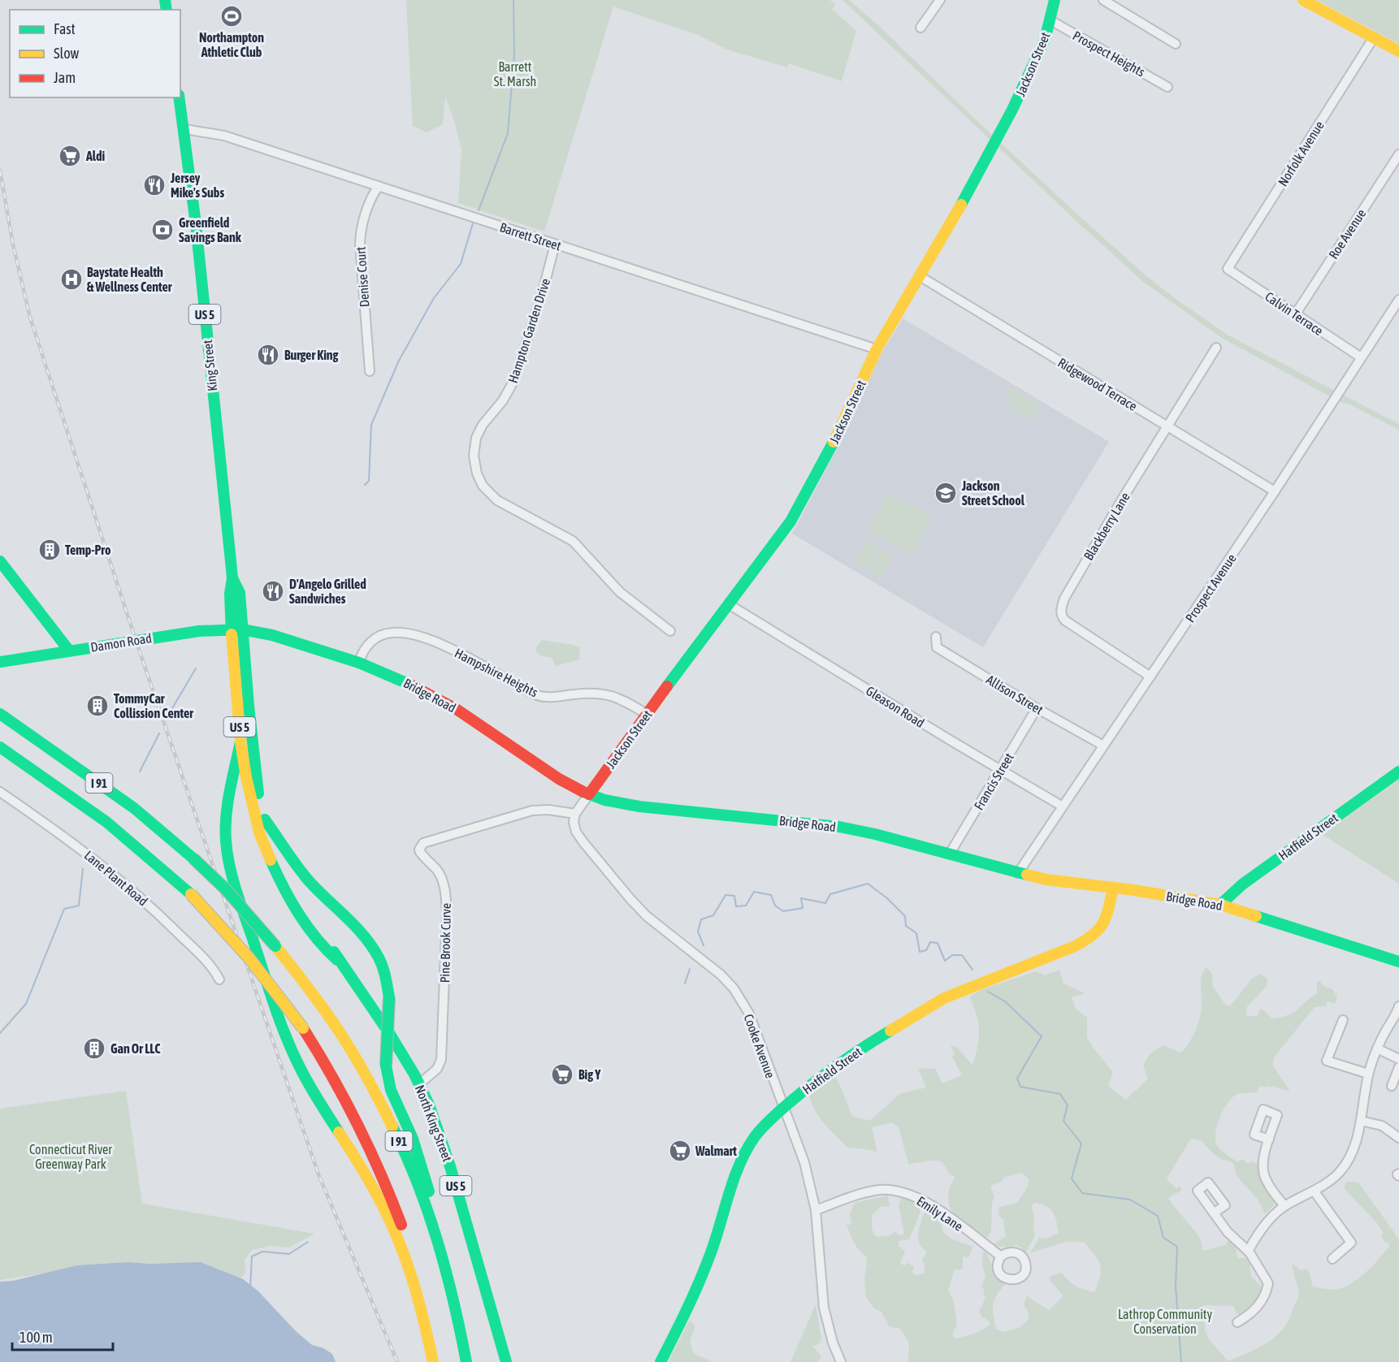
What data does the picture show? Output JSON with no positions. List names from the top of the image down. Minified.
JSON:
{"streets":{"main road":["Jackson Street","US 5","King Street","Damon Road","Bridge Road","I 91","Hatfield Street","North King Street"],"street":["Prospect Heights","Norfolk Avenue","Roe Avenue","Barrett Street","Denise Court","Calvin Terrace","Hampton Garden Drive","Ridgewood Terrace","Blackberry Lane","Prospect Avenue","Hampshire Heights","Allison Street","Gleason Road","Francis Street","Lane Plant Road","Pine Brook Curve","Cooke Avenue","Emily Lane"]},"crossings":[["Prospect Heights","Jackson Street"],["Jackson Street","Barrett Street"],["Jackson Street","Ridgewood Terrace"],["Jackson Street","Hampshire Heights"],["Jackson Street","Bridge Road"],["Jackson Street","Gleason Road"],["Norfolk Avenue","Calvin Terrace"],["Roe Avenue","Calvin Terrace"],["Barrett Street","Denise Court"],["Barrett Street","Hampton Garden Drive"],["Barrett Street","King Street"],["Calvin Terrace","Prospect Avenue"],["King Street","Damon Road"],["King Street","Bridge Road"],["King Street","North King Street"],["Ridgewood Terrace","Blackberry Lane"],["Ridgewood Terrace","Prospect Avenue"],["Blackberry Lane","Prospect Avenue"],["Prospect Avenue","Allison Street"],["Prospect Avenue","Bridge Road"],["Prospect Avenue","Gleason Road"],["Damon Road","Bridge Road"],["Damon Road","North King Street"],["Hampshire Heights","Bridge Road"],["Allison Street","Francis Street"],["Bridge Road","Francis Street"],["Bridge Road","Hatfield Street"],["Bridge Road","North King Street"],["Gleason Road","Francis Street"],["Hatfield Street","Cooke Avenue"],["Pine Brook Curve","Cooke Avenue"],["Pine Brook Curve","North King Street"],["Cooke Avenue","Emily Lane"]],"parks":["Barrett St. Marsh","Connecticut River Greenway Park","Lathrop Community Conservation"],"places":{"sports":["Northampton Athletic Club"],"supermarket":["Aldi","Big Y","Walmart"],"restaurant":["Jersey Mike's Subs","Burger King","D'Angelo Grilled Sandwiches"],"bank":["Greenfield Savings Bank"],"hospital":["Baystate Health & Wellness Center"],"school or university":["Jackson Street School"],"building":["Temp-Pro","TommyCar Collission Center","Gan Or LLC"]},"legend":["Fast","Slow","Jam"],"scale_bar":"100 m"}
